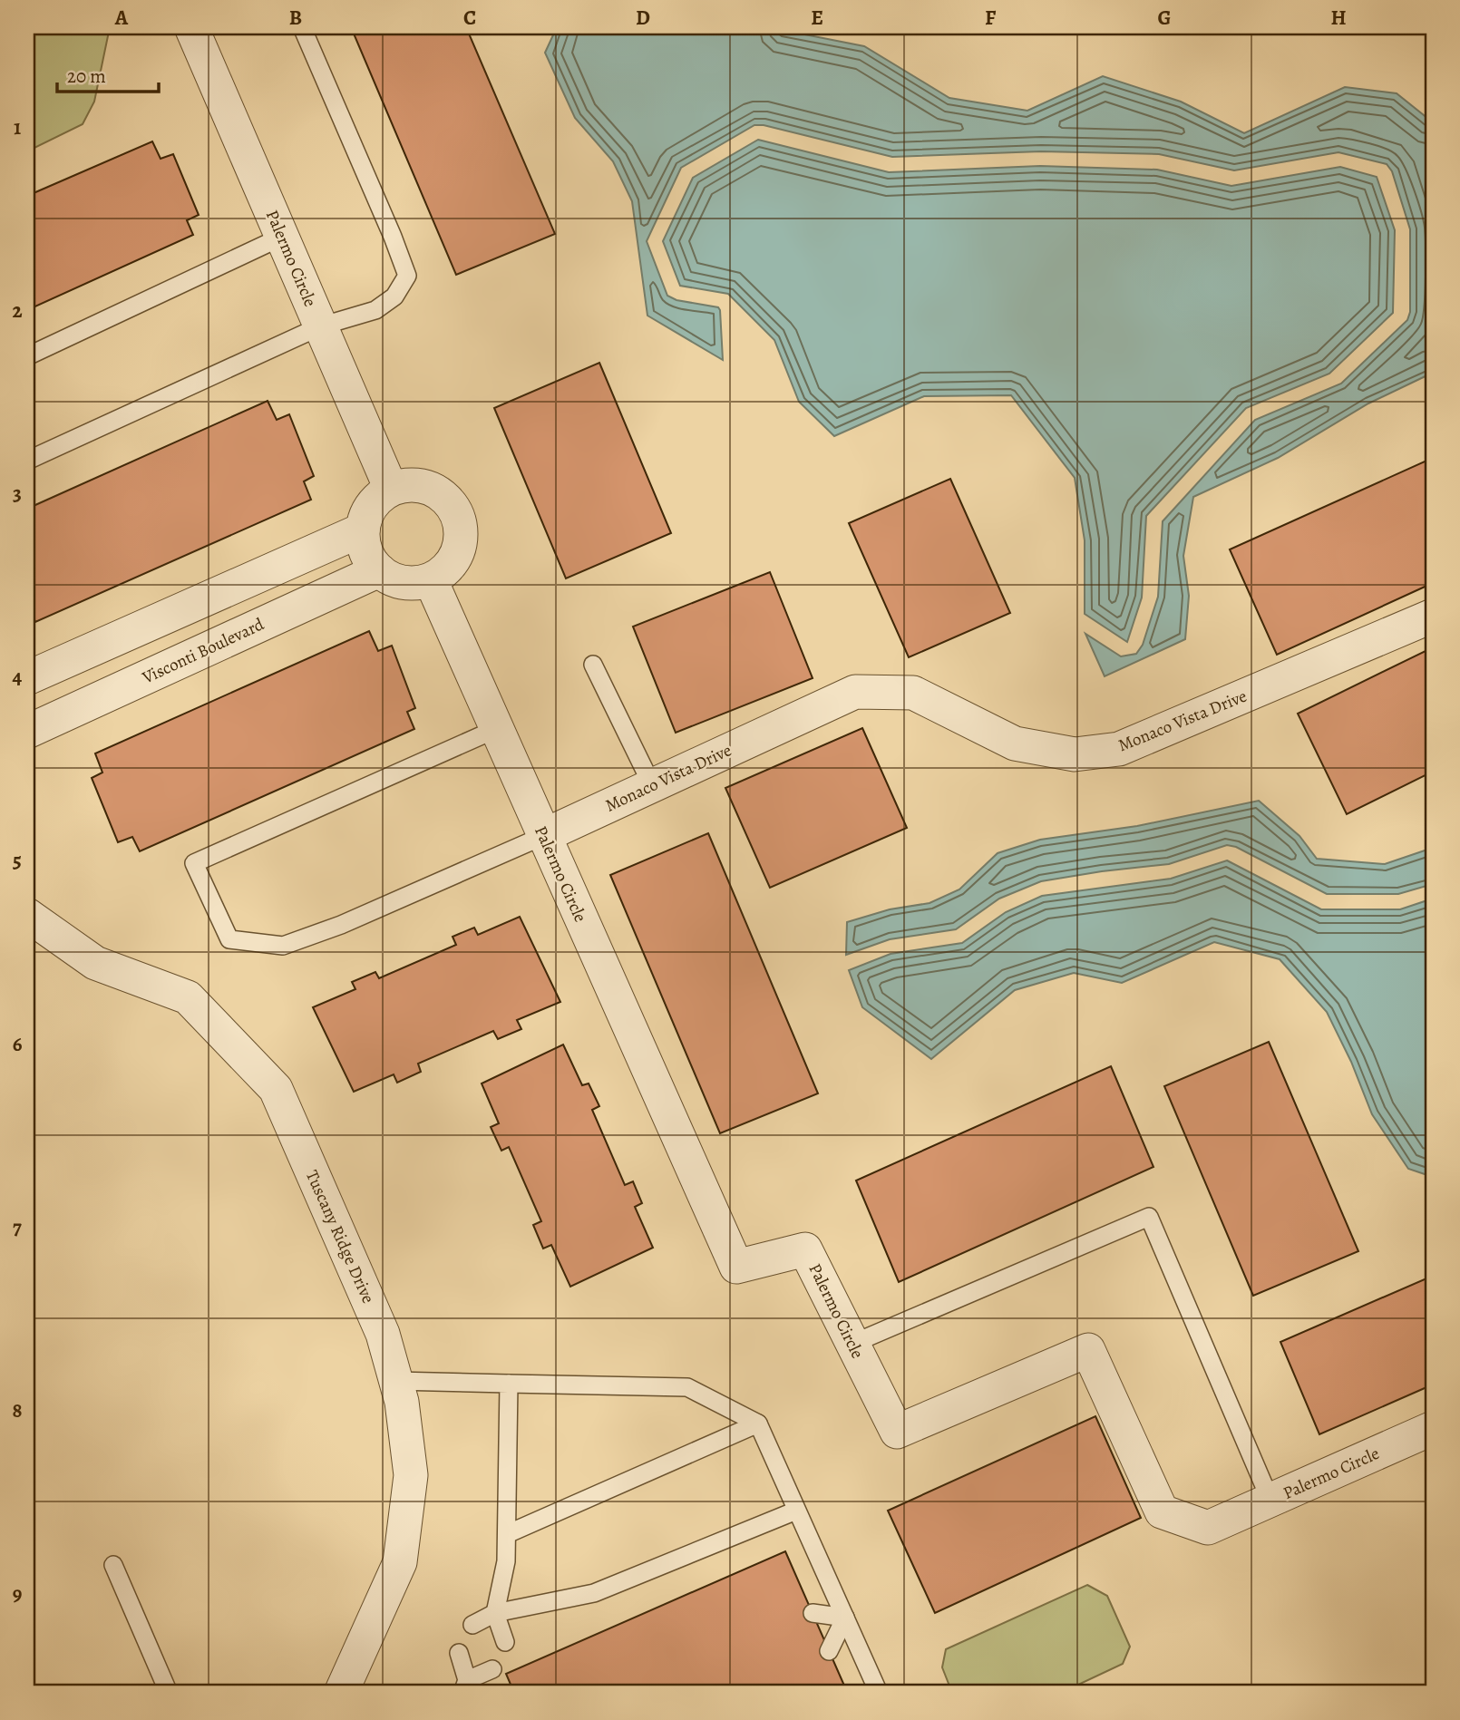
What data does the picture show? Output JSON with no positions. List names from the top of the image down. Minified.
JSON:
{"streets":{"street":["Palermo Circle","Visconti Boulevard","Monaco Vista Drive","Tuscany Ridge Drive"]},"crossings":[["Palermo Circle","Visconti Boulevard"],["Palermo Circle","Monaco Vista Drive"]],"scale_bar":"20 m","grid":{"columns":["A","B","C","D","E","F","G","H"],"rows":["1","2","3","4","5","6","7","8","9"]}}
